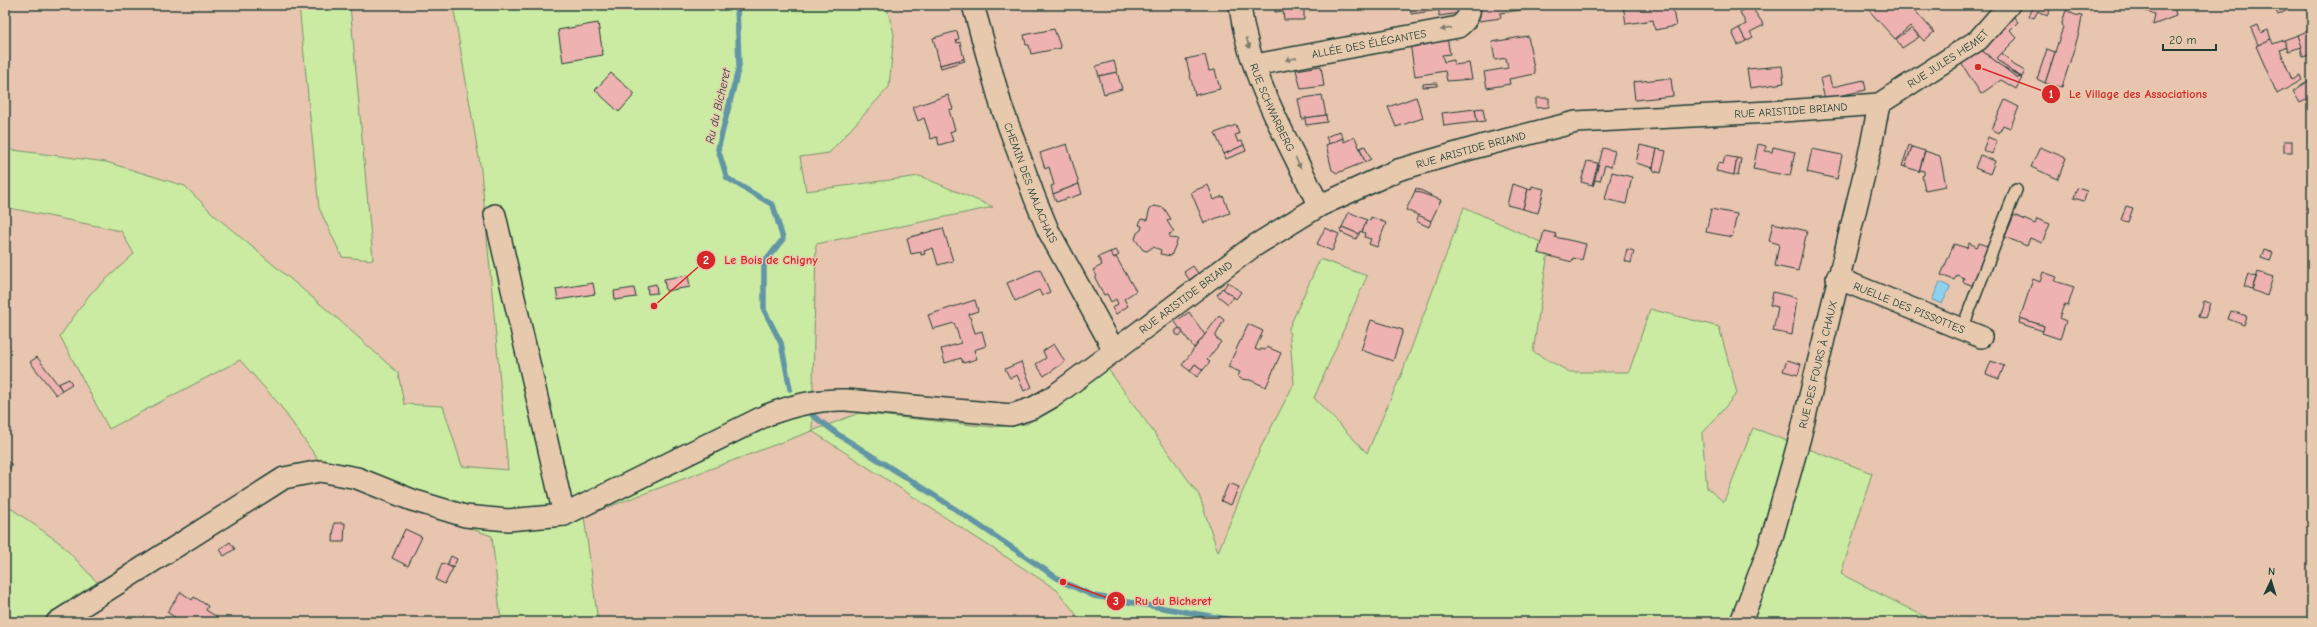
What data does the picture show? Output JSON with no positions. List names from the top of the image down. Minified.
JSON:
{"streets":{"street":["ALLÉE DES ÉLÉGANTES","RUE JULES HEMET","RUE SCHWARBERG","RUE ARISTIDE BRIAND","CHEMIN DES MALACHAIS","RUELLE DES PISSOTTES","RUE DES FOURS À CHAUX"]},"crossings":[["ALLÉE DES ÉLÉGANTES","RUE SCHWARBERG"],["RUE JULES HEMET","RUE ARISTIDE BRIAND"],["RUE JULES HEMET","RUE DES FOURS À CHAUX"],["RUE SCHWARBERG","RUE ARISTIDE BRIAND"],["RUE ARISTIDE BRIAND","CHEMIN DES MALACHAIS"],["RUE ARISTIDE BRIAND","RUE DES FOURS À CHAUX"],["RUELLE DES PISSOTTES","RUE DES FOURS À CHAUX"]],"one_way":["ALLÉE DES ÉLÉGANTES","RUE SCHWARBERG"],"water":["Ru du Bicheret"],"places":["Le Village des Associations","Le Bois de Chigny","Ru du Bicheret"],"scale_bar":"20 m","north":"top"}
